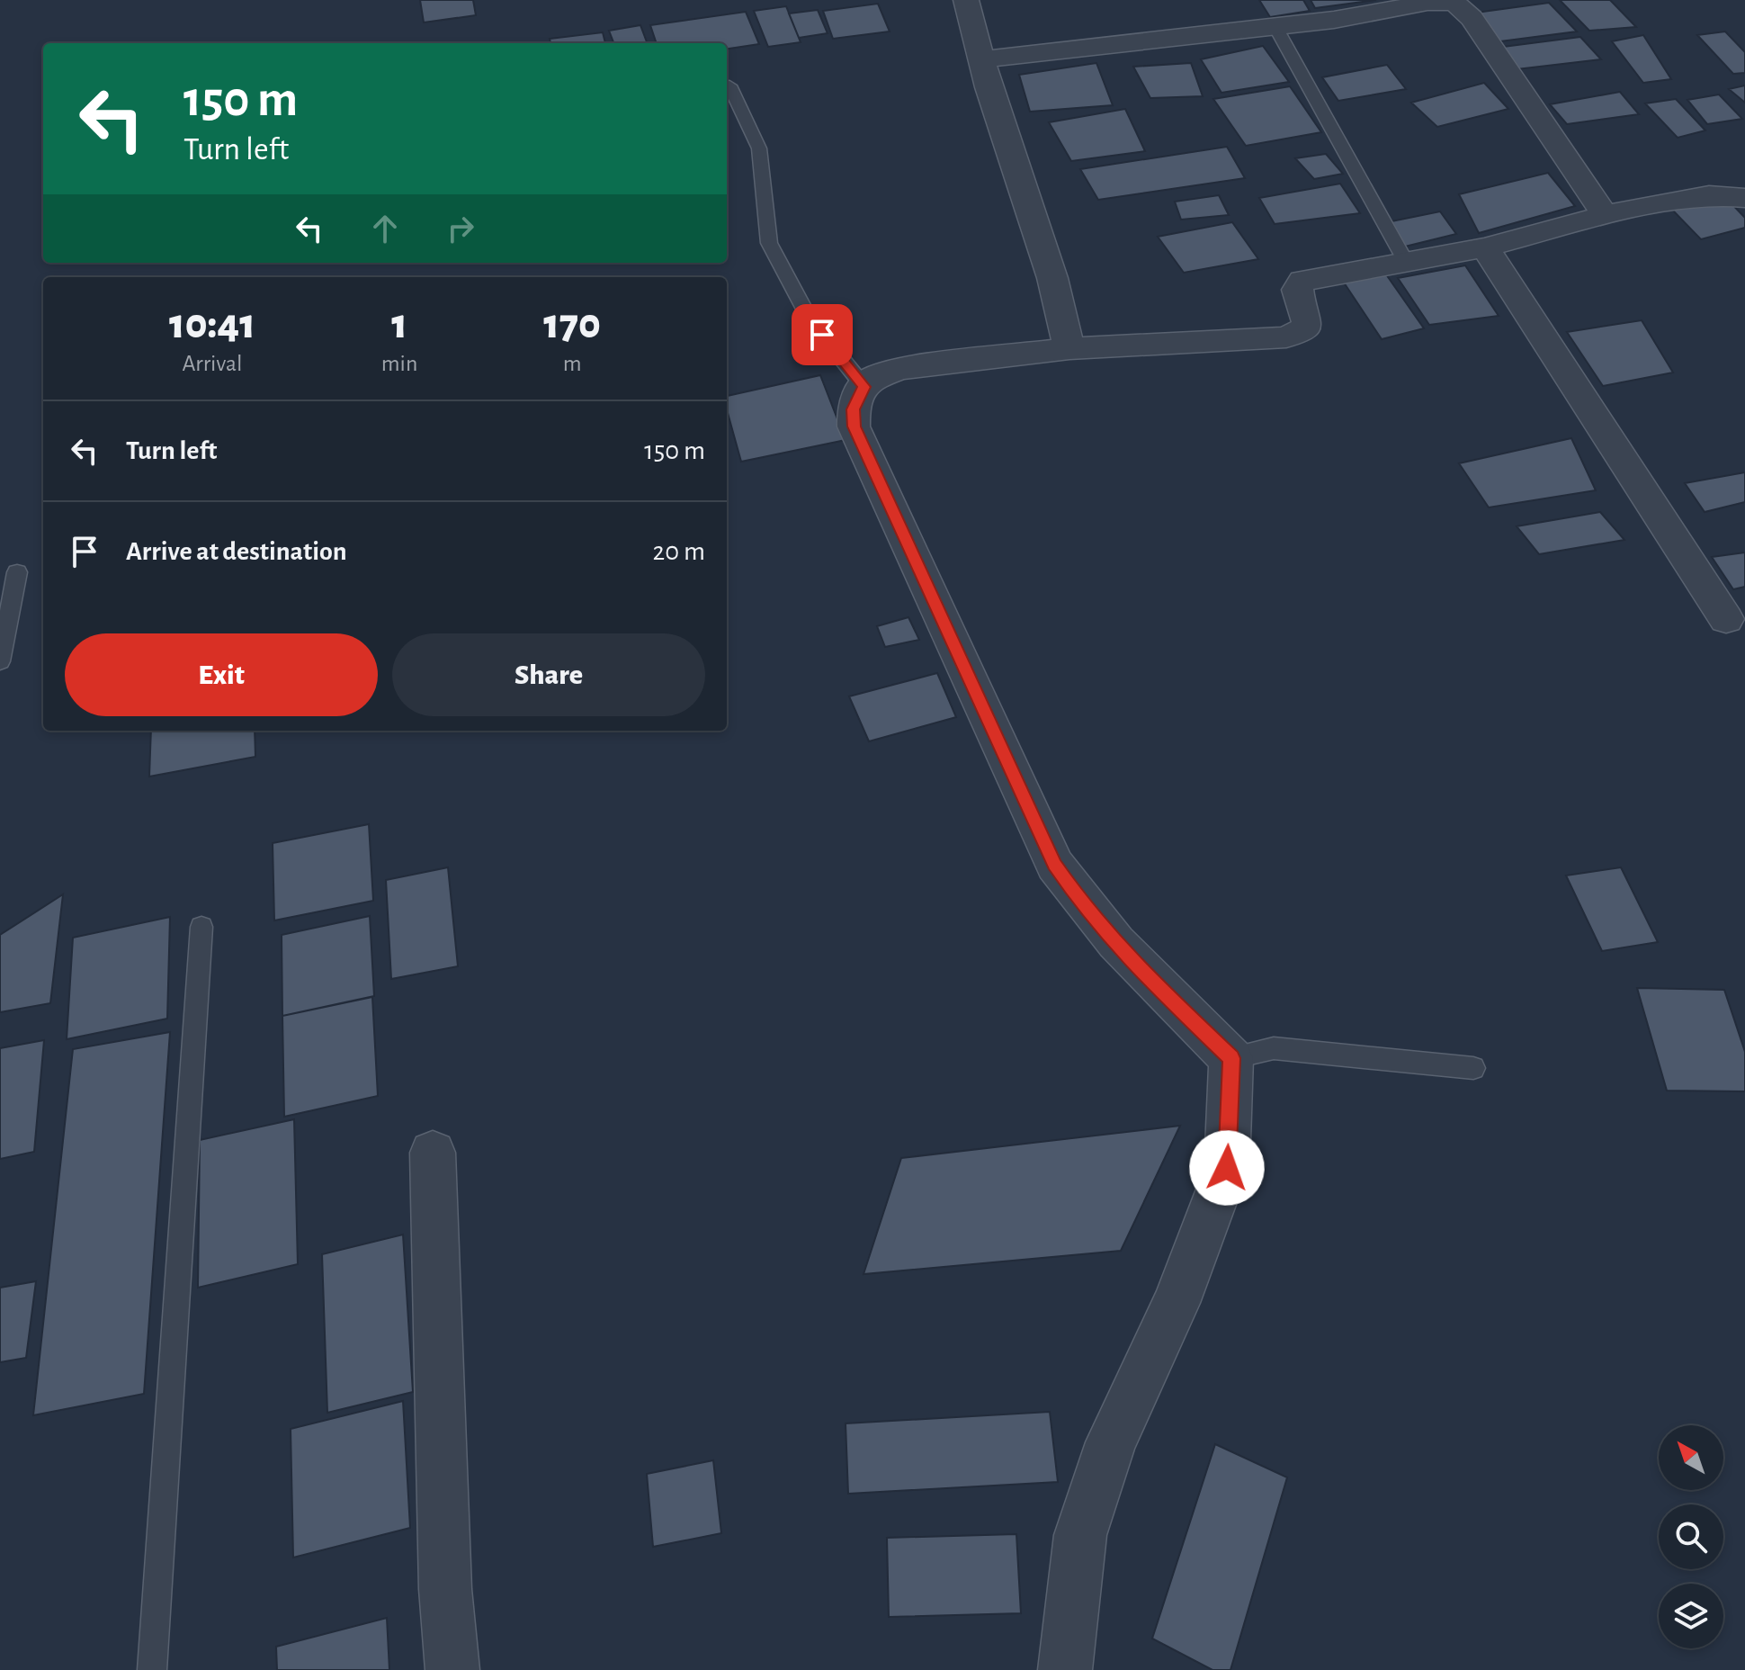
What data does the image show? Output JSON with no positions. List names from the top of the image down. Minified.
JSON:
{"north":"top left","page":{"turn":["150 m","Turn left"],"eta":["10:41","Arrival","1","min","170","m"],"list":[{"name":"Turn left","value":"150 m"},{"name":"Arrive at destination","value":"20 m"}],"buttons":["Exit","Share"]}}
